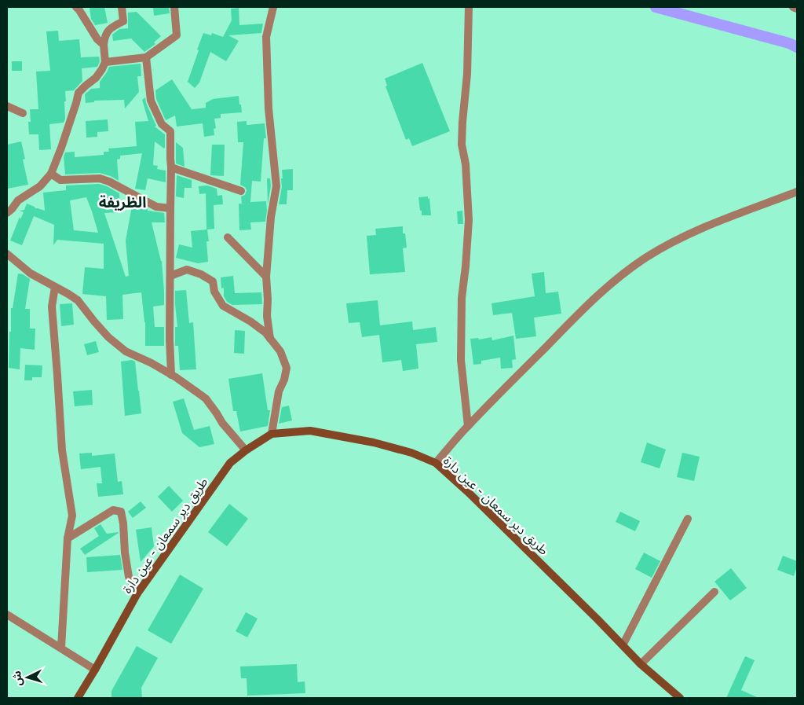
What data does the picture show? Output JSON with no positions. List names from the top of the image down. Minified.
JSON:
{"streets":{"main road":["طريق دير سمعان - عين دارة"]},"districts":["الظريفة"],"north":"left"}
